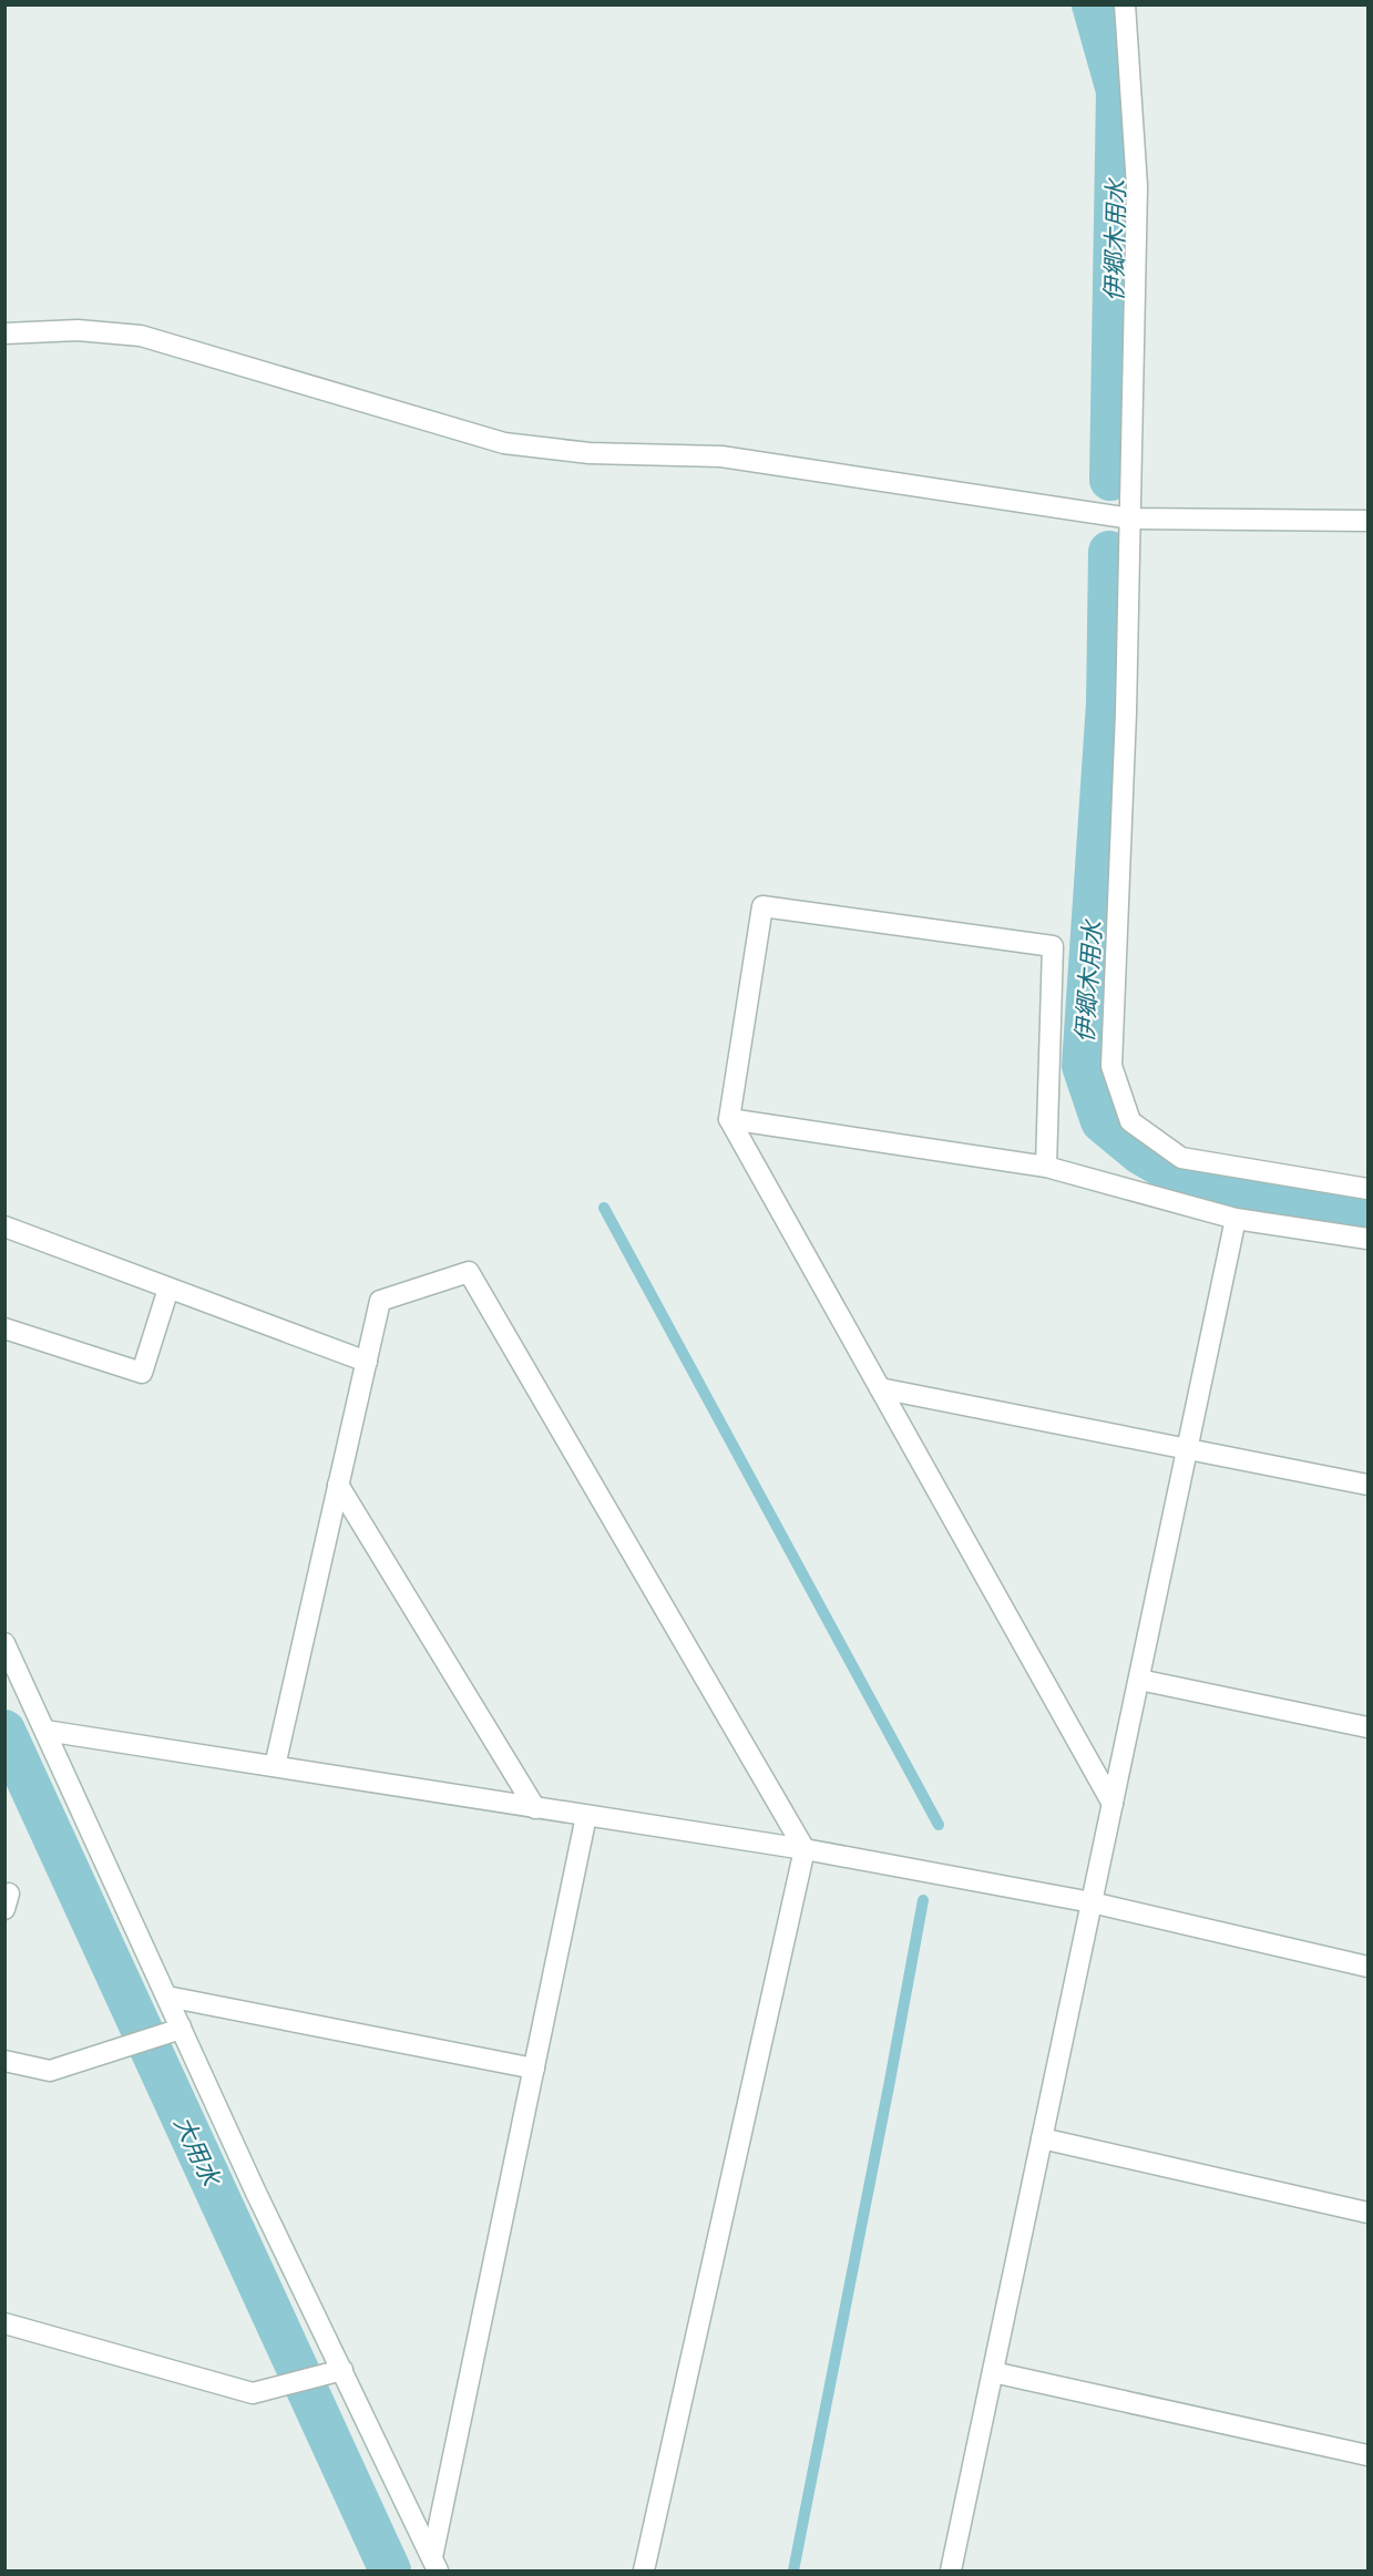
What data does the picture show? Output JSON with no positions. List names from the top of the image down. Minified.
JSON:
{"water":["伊郷木用水","大用水"]}
